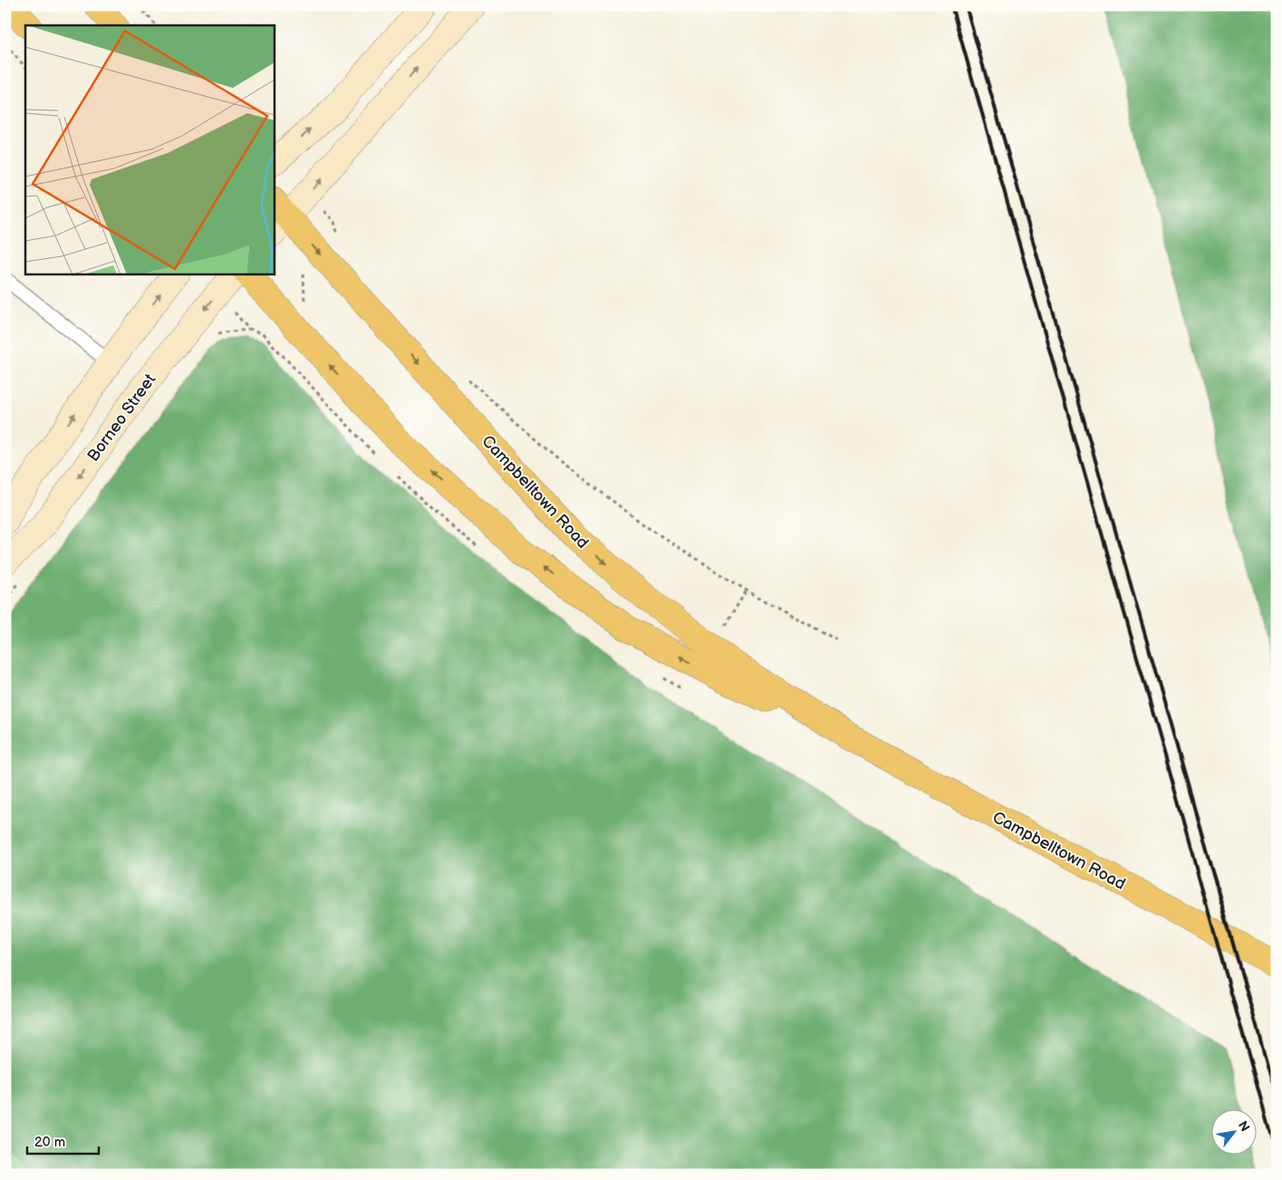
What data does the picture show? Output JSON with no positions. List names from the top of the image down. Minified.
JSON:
{"streets":{"main road":["Campbelltown Road"],"street":["Borneo Street"]},"scale_bar":"20 m","north":"top right"}
